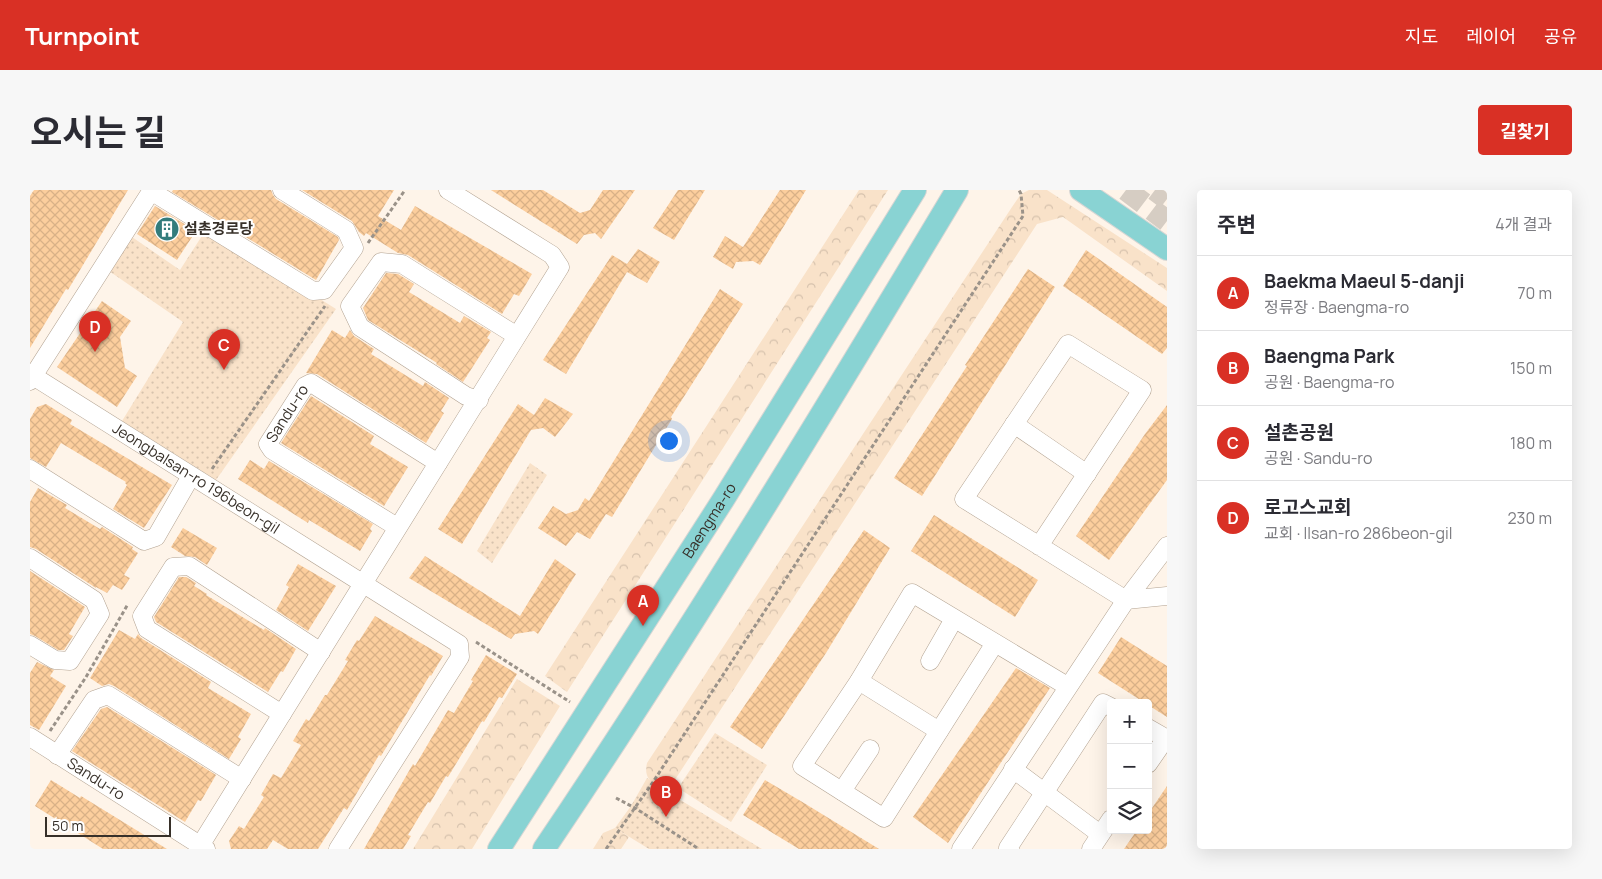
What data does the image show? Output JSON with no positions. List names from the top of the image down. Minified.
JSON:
{"streets":{"main road":["Baengma-ro"],"street":["Sandu-ro","Jeongbalsan-ro 196beon-gil"]},"crossings":[["Sandu-ro","Jeongbalsan-ro 196beon-gil"]],"places":{"building":["설촌경로당"]},"scale_bar":"50 m","page":{"header":"Turnpoint","nav":["지도","레이어","공유"],"title":"오시는 길","buttons":"길찾기","heading":["주변","4개 결과"],"list":[{"mark":"A","name":"Baekma Maeul 5-danji","note":"정류장 · Baengma-ro","value":"70 m"},{"mark":"B","name":"Baengma Park","note":"공원 · Baengma-ro","value":"150 m"},{"mark":"C","name":"설촌공원","note":"공원 · Sandu-ro","value":"180 m"},{"mark":"D","name":"로고스교회","note":"교회 · Ilsan-ro 286beon-gil","value":"230 m"}],"pins":["D","C","A","B"],"map_buttons":["+","−"],"scale":"50 m"}}
